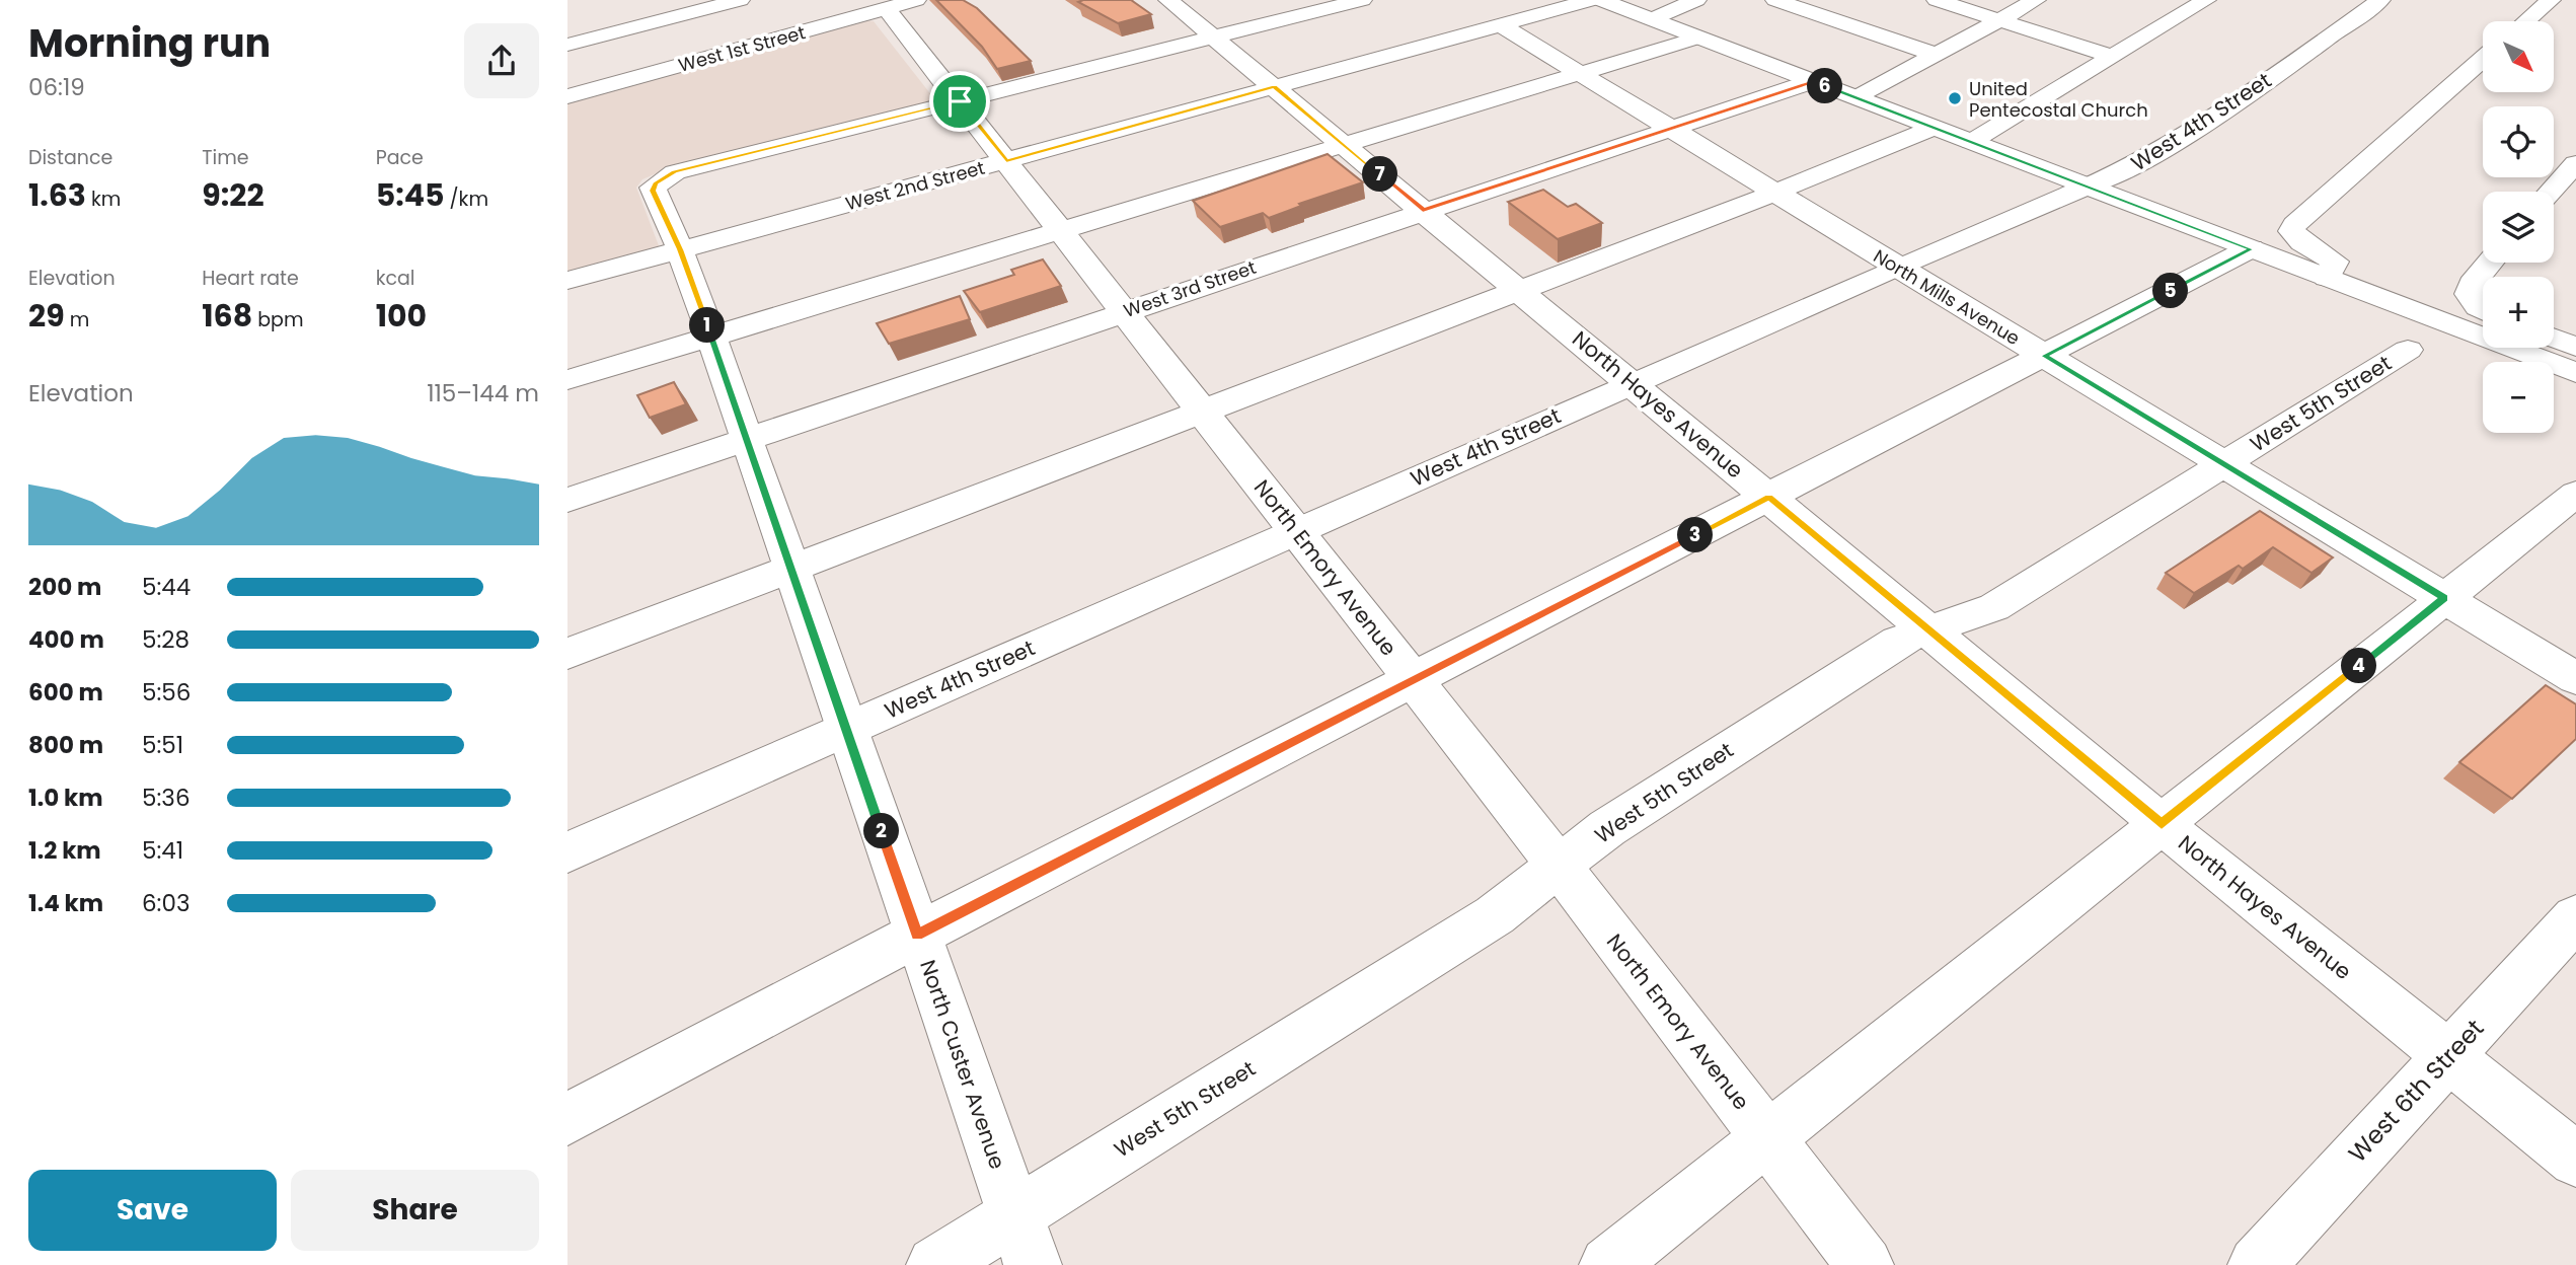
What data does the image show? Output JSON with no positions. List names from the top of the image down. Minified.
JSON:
{"streets":{"street":["West 1st Street","West 4th Street","West 2nd Street","West 3rd Street","North Mills Avenue","West 5th Street","North Hayes Avenue","North Emory Avenue","North Custer Avenue","West 6th Street"]},"crossings":[["West 1st Street","North Emory Avenue"],["West 4th Street","North Mills Avenue"],["West 4th Street","North Hayes Avenue"],["West 4th Street","North Emory Avenue"],["West 4th Street","North Custer Avenue"],["West 2nd Street","North Mills Avenue"],["West 2nd Street","North Hayes Avenue"],["West 2nd Street","North Emory Avenue"],["West 2nd Street","North Custer Avenue"],["West 3rd Street","North Mills Avenue"],["West 3rd Street","North Hayes Avenue"],["West 3rd Street","North Emory Avenue"],["West 3rd Street","North Custer Avenue"],["North Mills Avenue","West 5th Street"],["West 5th Street","North Hayes Avenue"],["West 5th Street","North Emory Avenue"],["West 5th Street","North Custer Avenue"],["North Hayes Avenue","West 6th Street"],["North Emory Avenue","North Custer Avenue"]],"places":["United Pentecostal Church"],"north":"bottom right","page":{"heading":["Morning run","06:19"],"map_buttons":["+","−"],"pins":["6","7","5","1","3","4","2"],"stats":[["Distance","1.63 km"],["Time","9:22"],["Pace","5:45 /km"],["Elevation","29 m"],["Heart rate","168 bpm"],["kcal","100"]],"chart":["Elevation","115–144 m"],"list":[{"name":"200 m","note":"5:44"},{"name":"400 m","note":"5:28"},{"name":"600 m","note":"5:56"},{"name":"800 m","note":"5:51"},{"name":"1.0 km","note":"5:36"},{"name":"1.2 km","note":"5:41"},{"name":"1.4 km","note":"6:03"}],"buttons":["Save","Share"]}}
